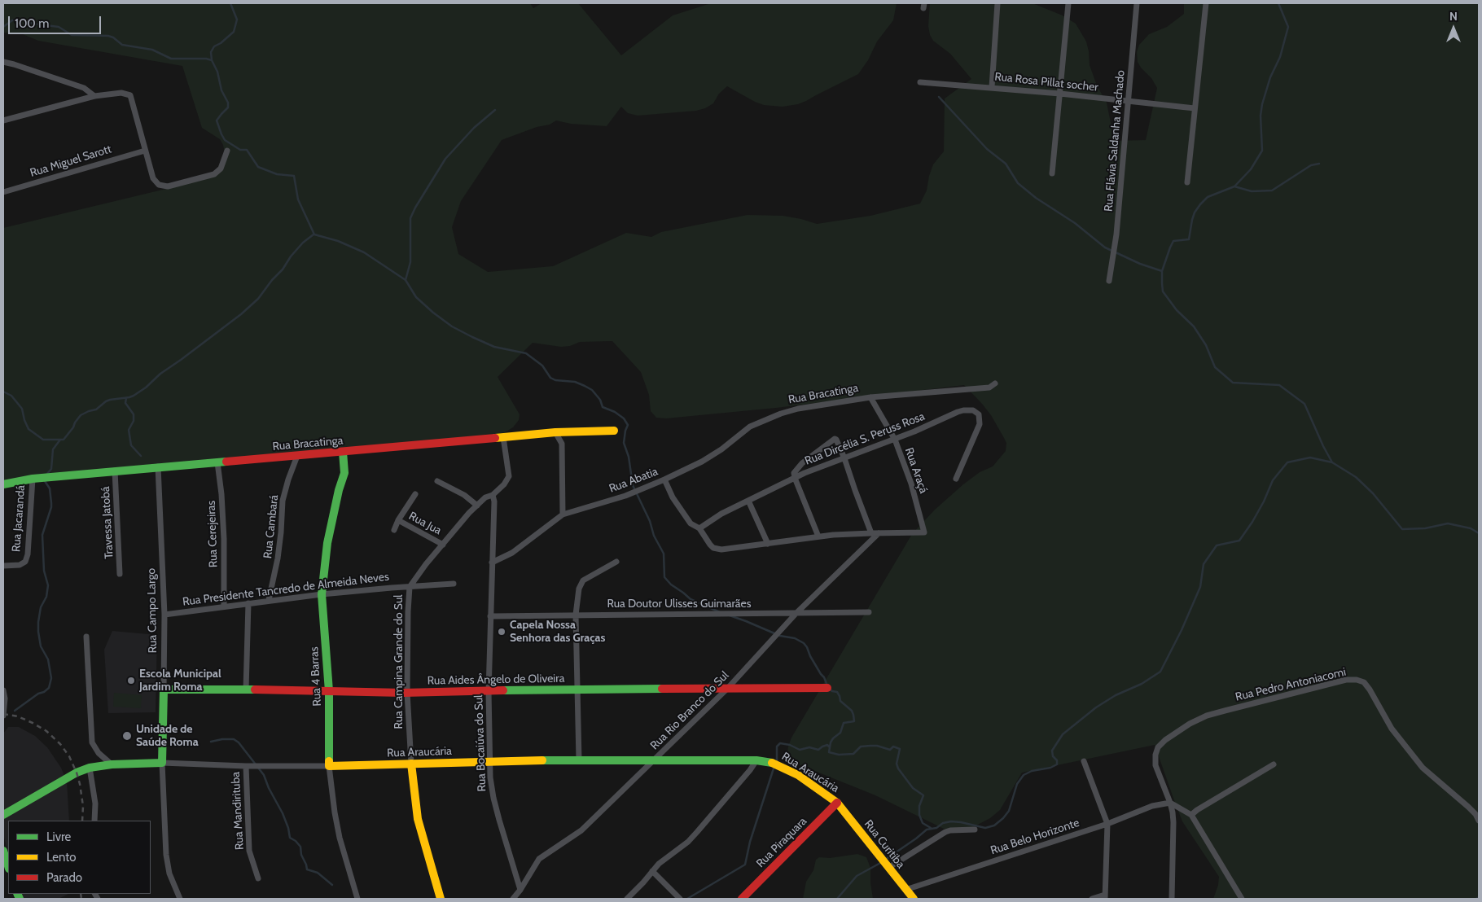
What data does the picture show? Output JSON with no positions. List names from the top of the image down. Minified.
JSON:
{"streets":{"street":["Rua Rosa Pillat socher","Rua Flávia Saldanha Machado","Rua Miguel Sarott","Rua Bracatinga","Rua Dircélia S. Peruss Rosa","Rua Araçá","Rua Abatia","Rua Jacarandá","Travessa Jatobá","Rua Jua","Rua Cambará","Rua Cerejeiras","Rua Presidente Tancredo de Almeida Neves","Rua Doutor Ulisses Guimarães","Rua Campo Largo","Rua Campina Grande do Sul","Rua 4 Barras","Rua Aides Ângelo de Oliveira","Rua Pedro Antoniacomi","Rua Rio Branco do Sul","Rua Bocaiúva do Sul","Rua Araucária","Rua Mandirituba","Rua Belo Horizonte","Rua Piraquara","Rua Curitiba"]},"crossings":[["Rua Rosa Pillat socher","Rua Flávia Saldanha Machado"],["Rua Bracatinga","Rua Araçá"],["Rua Bracatinga","Rua Abatia"],["Rua Bracatinga","Rua Jacarandá"],["Rua Bracatinga","Travessa Jatobá"],["Rua Bracatinga","Rua Cambará"],["Rua Bracatinga","Rua Cerejeiras"],["Rua Bracatinga","Rua Campo Largo"],["Rua Bracatinga","Rua Campina Grande do Sul"],["Rua Bracatinga","Rua 4 Barras"],["Rua Dircélia S. Peruss Rosa","Rua Araçá"],["Rua Araçá","Rua Rio Branco do Sul"],["Rua Abatia","Rua Bocaiúva do Sul"],["Rua Jua","Rua Campina Grande do Sul"],["Rua Cambará","Rua Presidente Tancredo de Almeida Neves"],["Rua Cerejeiras","Rua Presidente Tancredo de Almeida Neves"],["Rua Presidente Tancredo de Almeida Neves","Rua Campo Largo"],["Rua Presidente Tancredo de Almeida Neves","Rua Campina Grande do Sul"],["Rua Presidente Tancredo de Almeida Neves","Rua 4 Barras"],["Rua Doutor Ulisses Guimarães","Rua Rio Branco do Sul"],["Rua Doutor Ulisses Guimarães","Rua Bocaiúva do Sul"],["Rua Campo Largo","Rua Aides Ângelo de Oliveira"],["Rua Campo Largo","Rua Araucária"],["Rua Campina Grande do Sul","Rua Aides Ângelo de Oliveira"],["Rua Campina Grande do Sul","Rua Bocaiúva do Sul"],["Rua Campina Grande do Sul","Rua Araucária"],["Rua 4 Barras","Rua Aides Ângelo de Oliveira"],["Rua 4 Barras","Rua Araucária"],["Rua Aides Ângelo de Oliveira","Rua Rio Branco do Sul"],["Rua Aides Ângelo de Oliveira","Rua Bocaiúva do Sul"],["Rua Pedro Antoniacomi","Rua Belo Horizonte"],["Rua Rio Branco do Sul","Rua Bocaiúva do Sul"],["Rua Rio Branco do Sul","Rua Araucária"],["Rua Bocaiúva do Sul","Rua Araucária"],["Rua Araucária","Rua Mandirituba"],["Rua Araucária","Rua Piraquara"],["Rua Araucária","Rua Curitiba"],["Rua Belo Horizonte","Rua Curitiba"],["Rua Piraquara","Rua Curitiba"]],"places":["Capela Nossa Senhora das Graças","Escola Municipal Jardim Roma","Unidade de Saúde Roma"],"legend":["Livre","Lento","Parado"],"scale_bar":"100 m","north":"top"}
